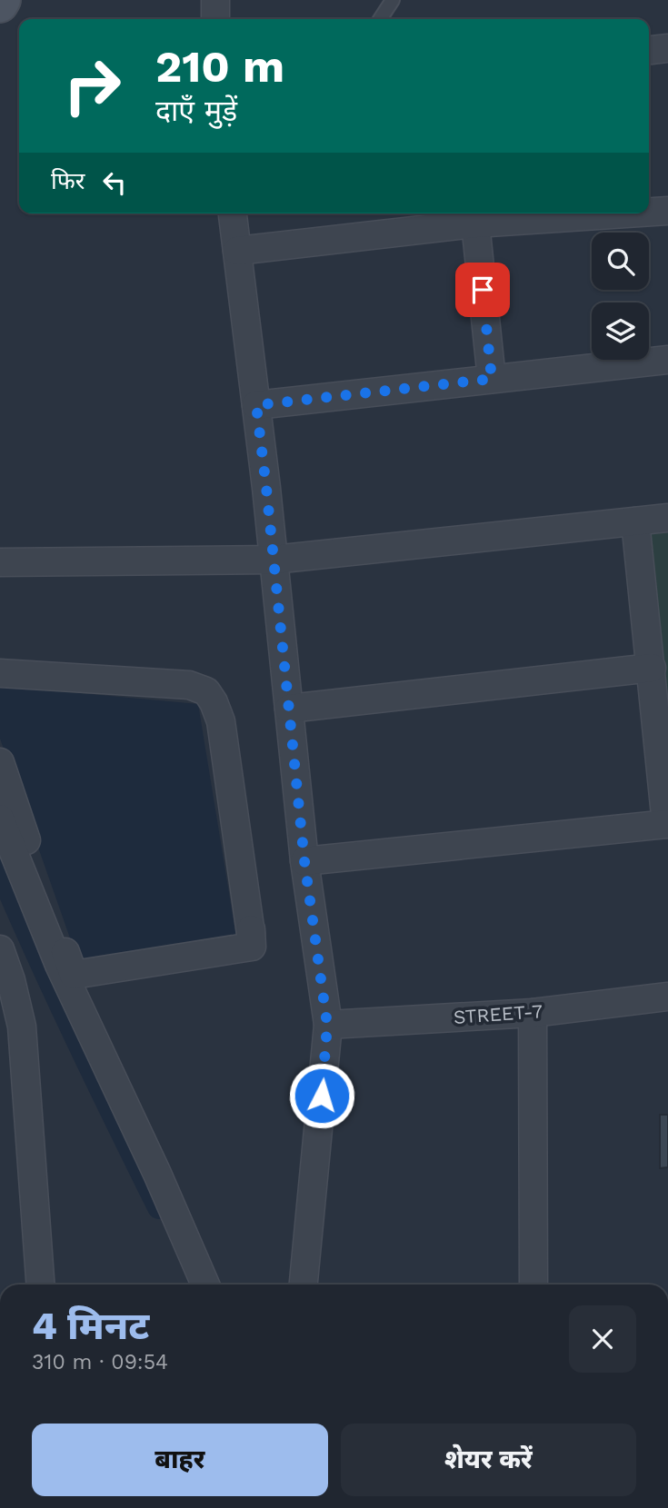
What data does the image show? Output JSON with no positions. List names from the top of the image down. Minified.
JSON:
{"streets":{"street":["STREET-7"]},"page":{"turn":["210 m","दाएँ मुड़ें"],"then":"फिर","heading":["4 मिनट","310 m · 09:54"],"buttons":["बाहर","शेयर करें"]}}
